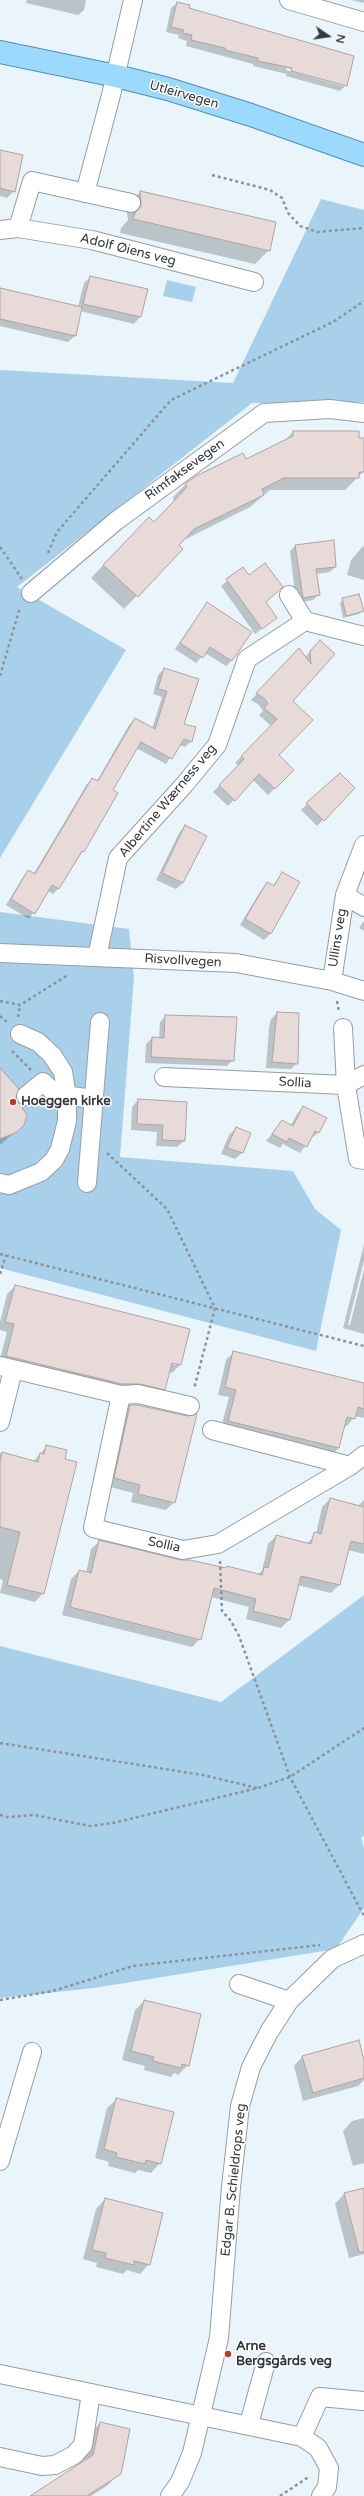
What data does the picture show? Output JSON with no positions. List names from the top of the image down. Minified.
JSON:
{"streets":{"main road":["Utleirvegen"],"street":["Adolf Øiens veg","Rimfaksevegen","Albertine Wærness veg","Ullins veg","Risvollvegen","Sollia","Edgar B. Schieldrops veg"]},"crossings":[["Albertine Wærness veg","Risvollvegen"],["Ullins veg","Risvollvegen"]],"places":["Hoeggen kirke","Arne Bergsgårds veg"],"north":"right"}
